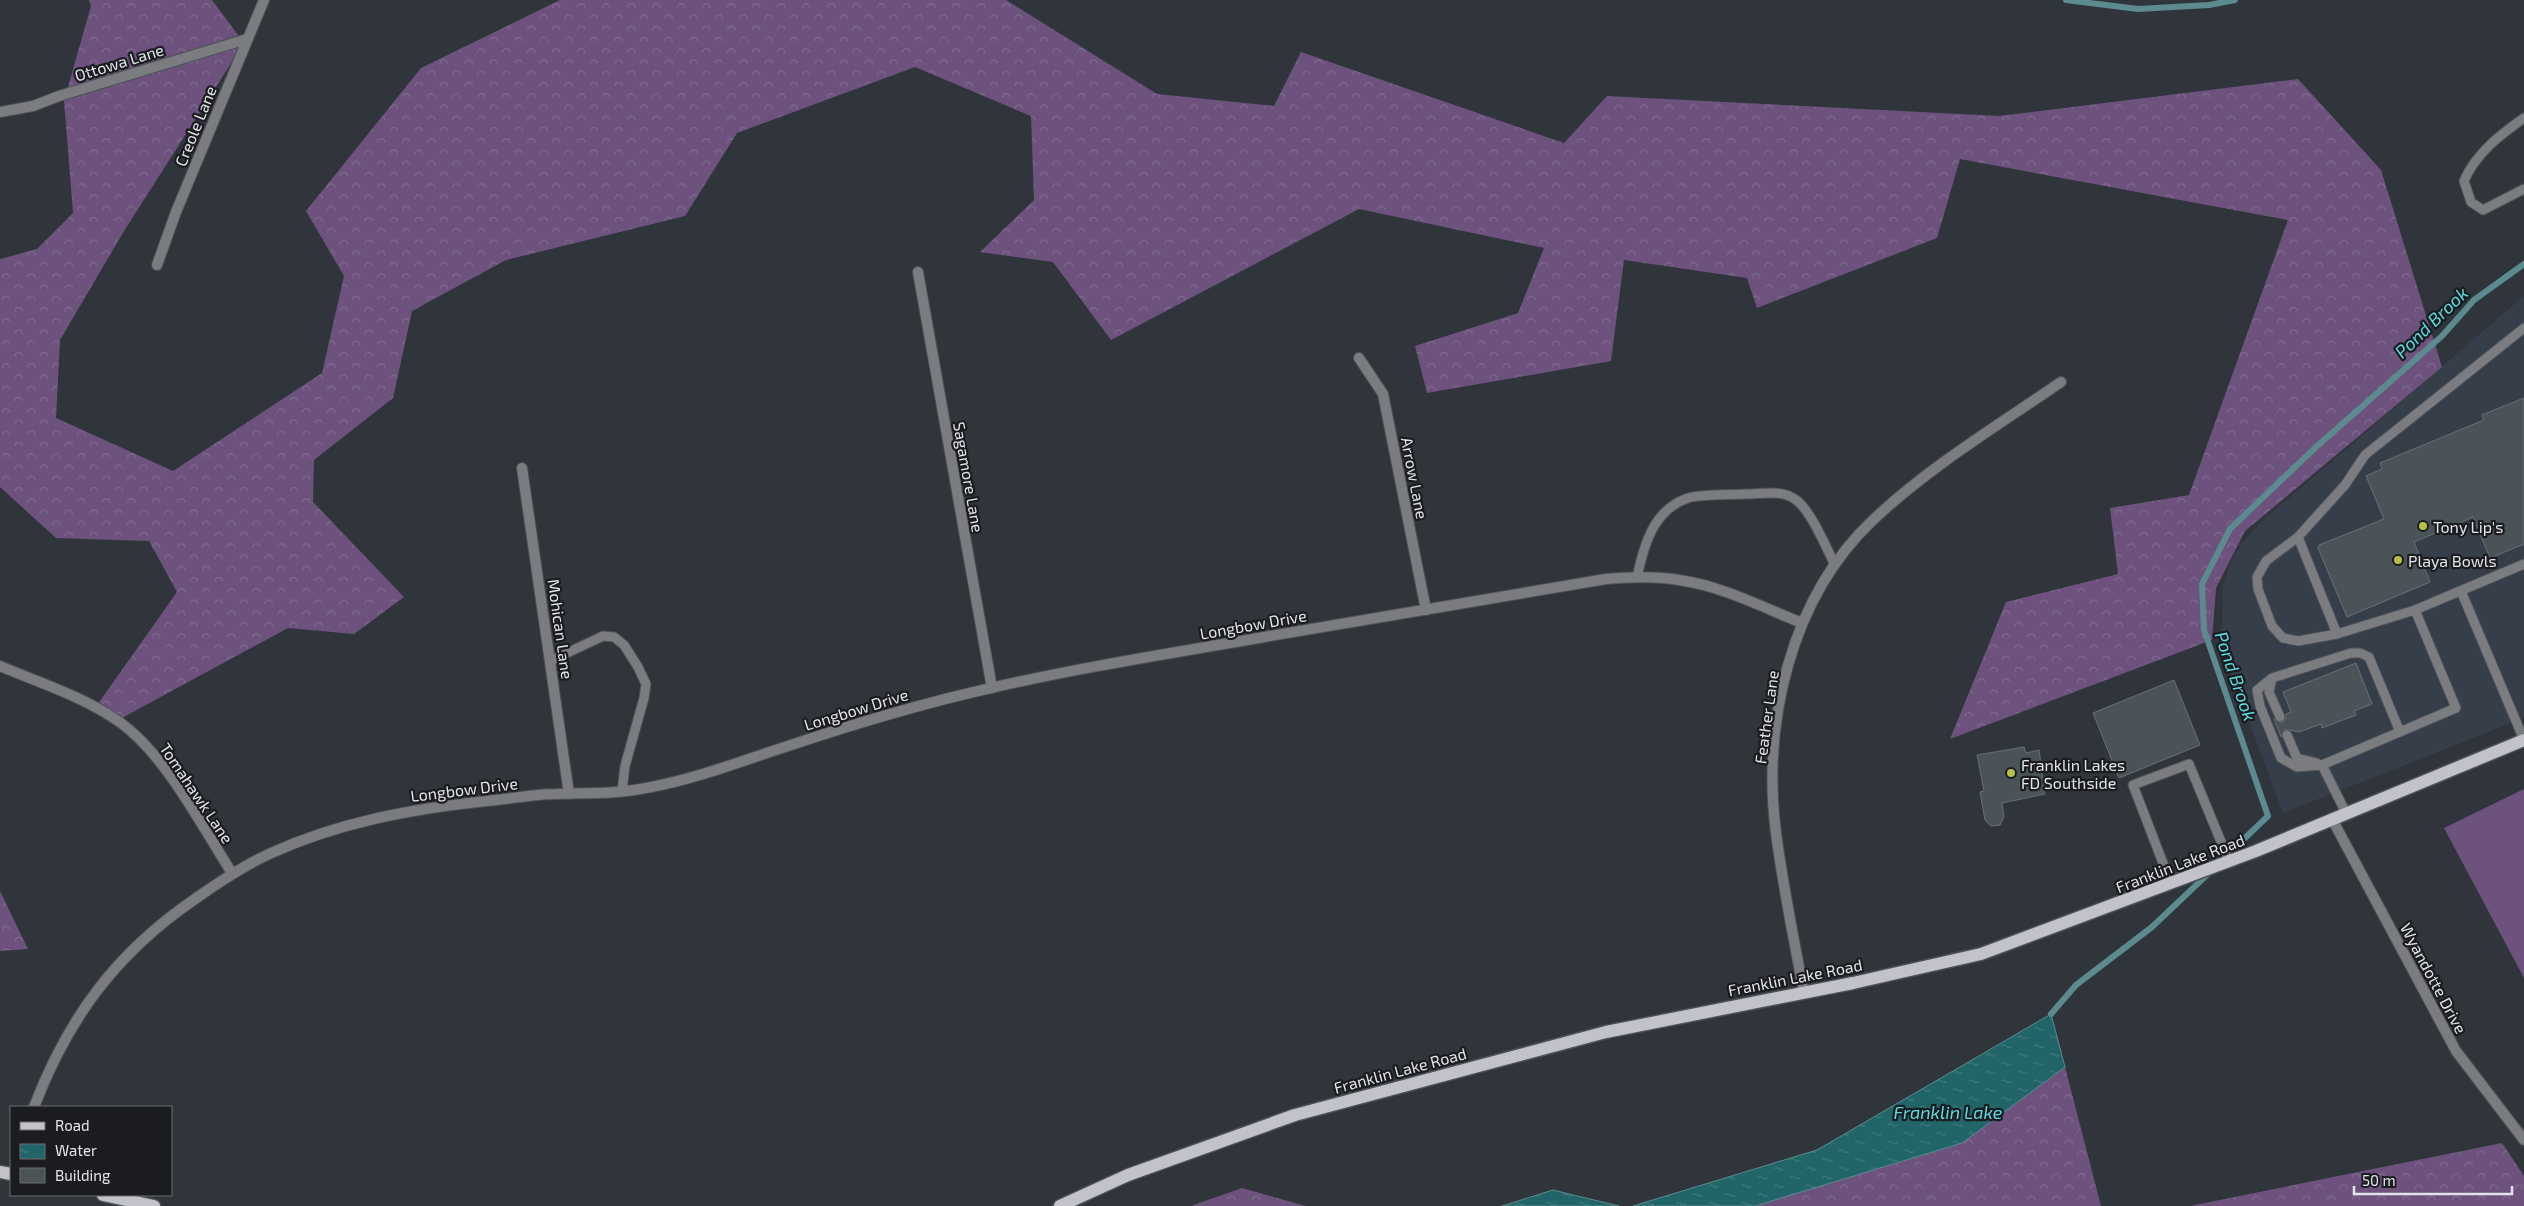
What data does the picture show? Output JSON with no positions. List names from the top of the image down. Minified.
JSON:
{"streets":{"main road":["Franklin Lake Road"],"street":["Ottowa Lane","Creole Lane","Sagamore Lane","Arrow Lane","Longbow Drive","Mohican Lane","Feather Lane","Tomahawk Lane","Wyandotte Drive"]},"crossings":[["Ottowa Lane","Creole Lane"],["Sagamore Lane","Longbow Drive"],["Arrow Lane","Longbow Drive"],["Longbow Drive","Mohican Lane"],["Longbow Drive","Feather Lane"],["Longbow Drive","Tomahawk Lane"],["Feather Lane","Franklin Lake Road"],["Franklin Lake Road","Wyandotte Drive"]],"water":["Pond Brook","Franklin Lake"],"places":["Tony Lip's","Playa Bowls","Franklin Lakes FD Southside"],"legend":["Road","Water","Building"],"scale_bar":"50 m"}
